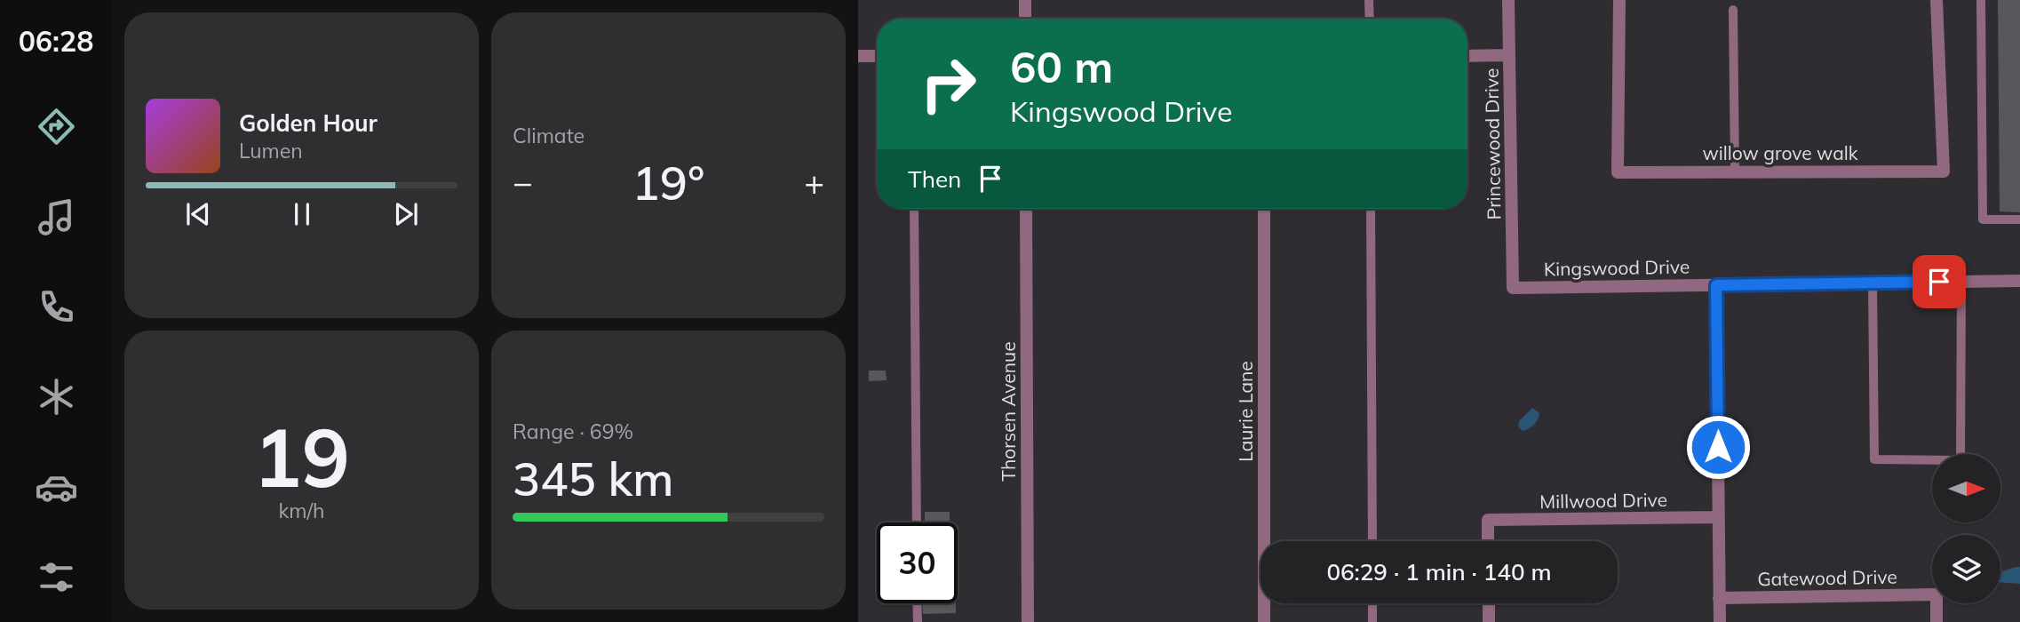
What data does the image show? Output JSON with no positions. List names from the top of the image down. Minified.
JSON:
{"streets":{"street":["Princewood Drive","willow grove walk","Kingswood Drive","Thorsen Avenue","Laurie Lane","Millwood Drive","Gatewood Drive"]},"crossings":[["Princewood Drive","Kingswood Drive"]],"north":"right","page":{"tabs":"06:28","tile":["Climate",["19","km/h"],["Range · 69%","345 km"]],"turn":["60 m","Kingswood Drive"],"song":["Golden Hour","Lumen"],"then":"Then","heat":["−","19°","+"],"limit":"30","trip":"06:29 · 1 min · 140 m"}}
